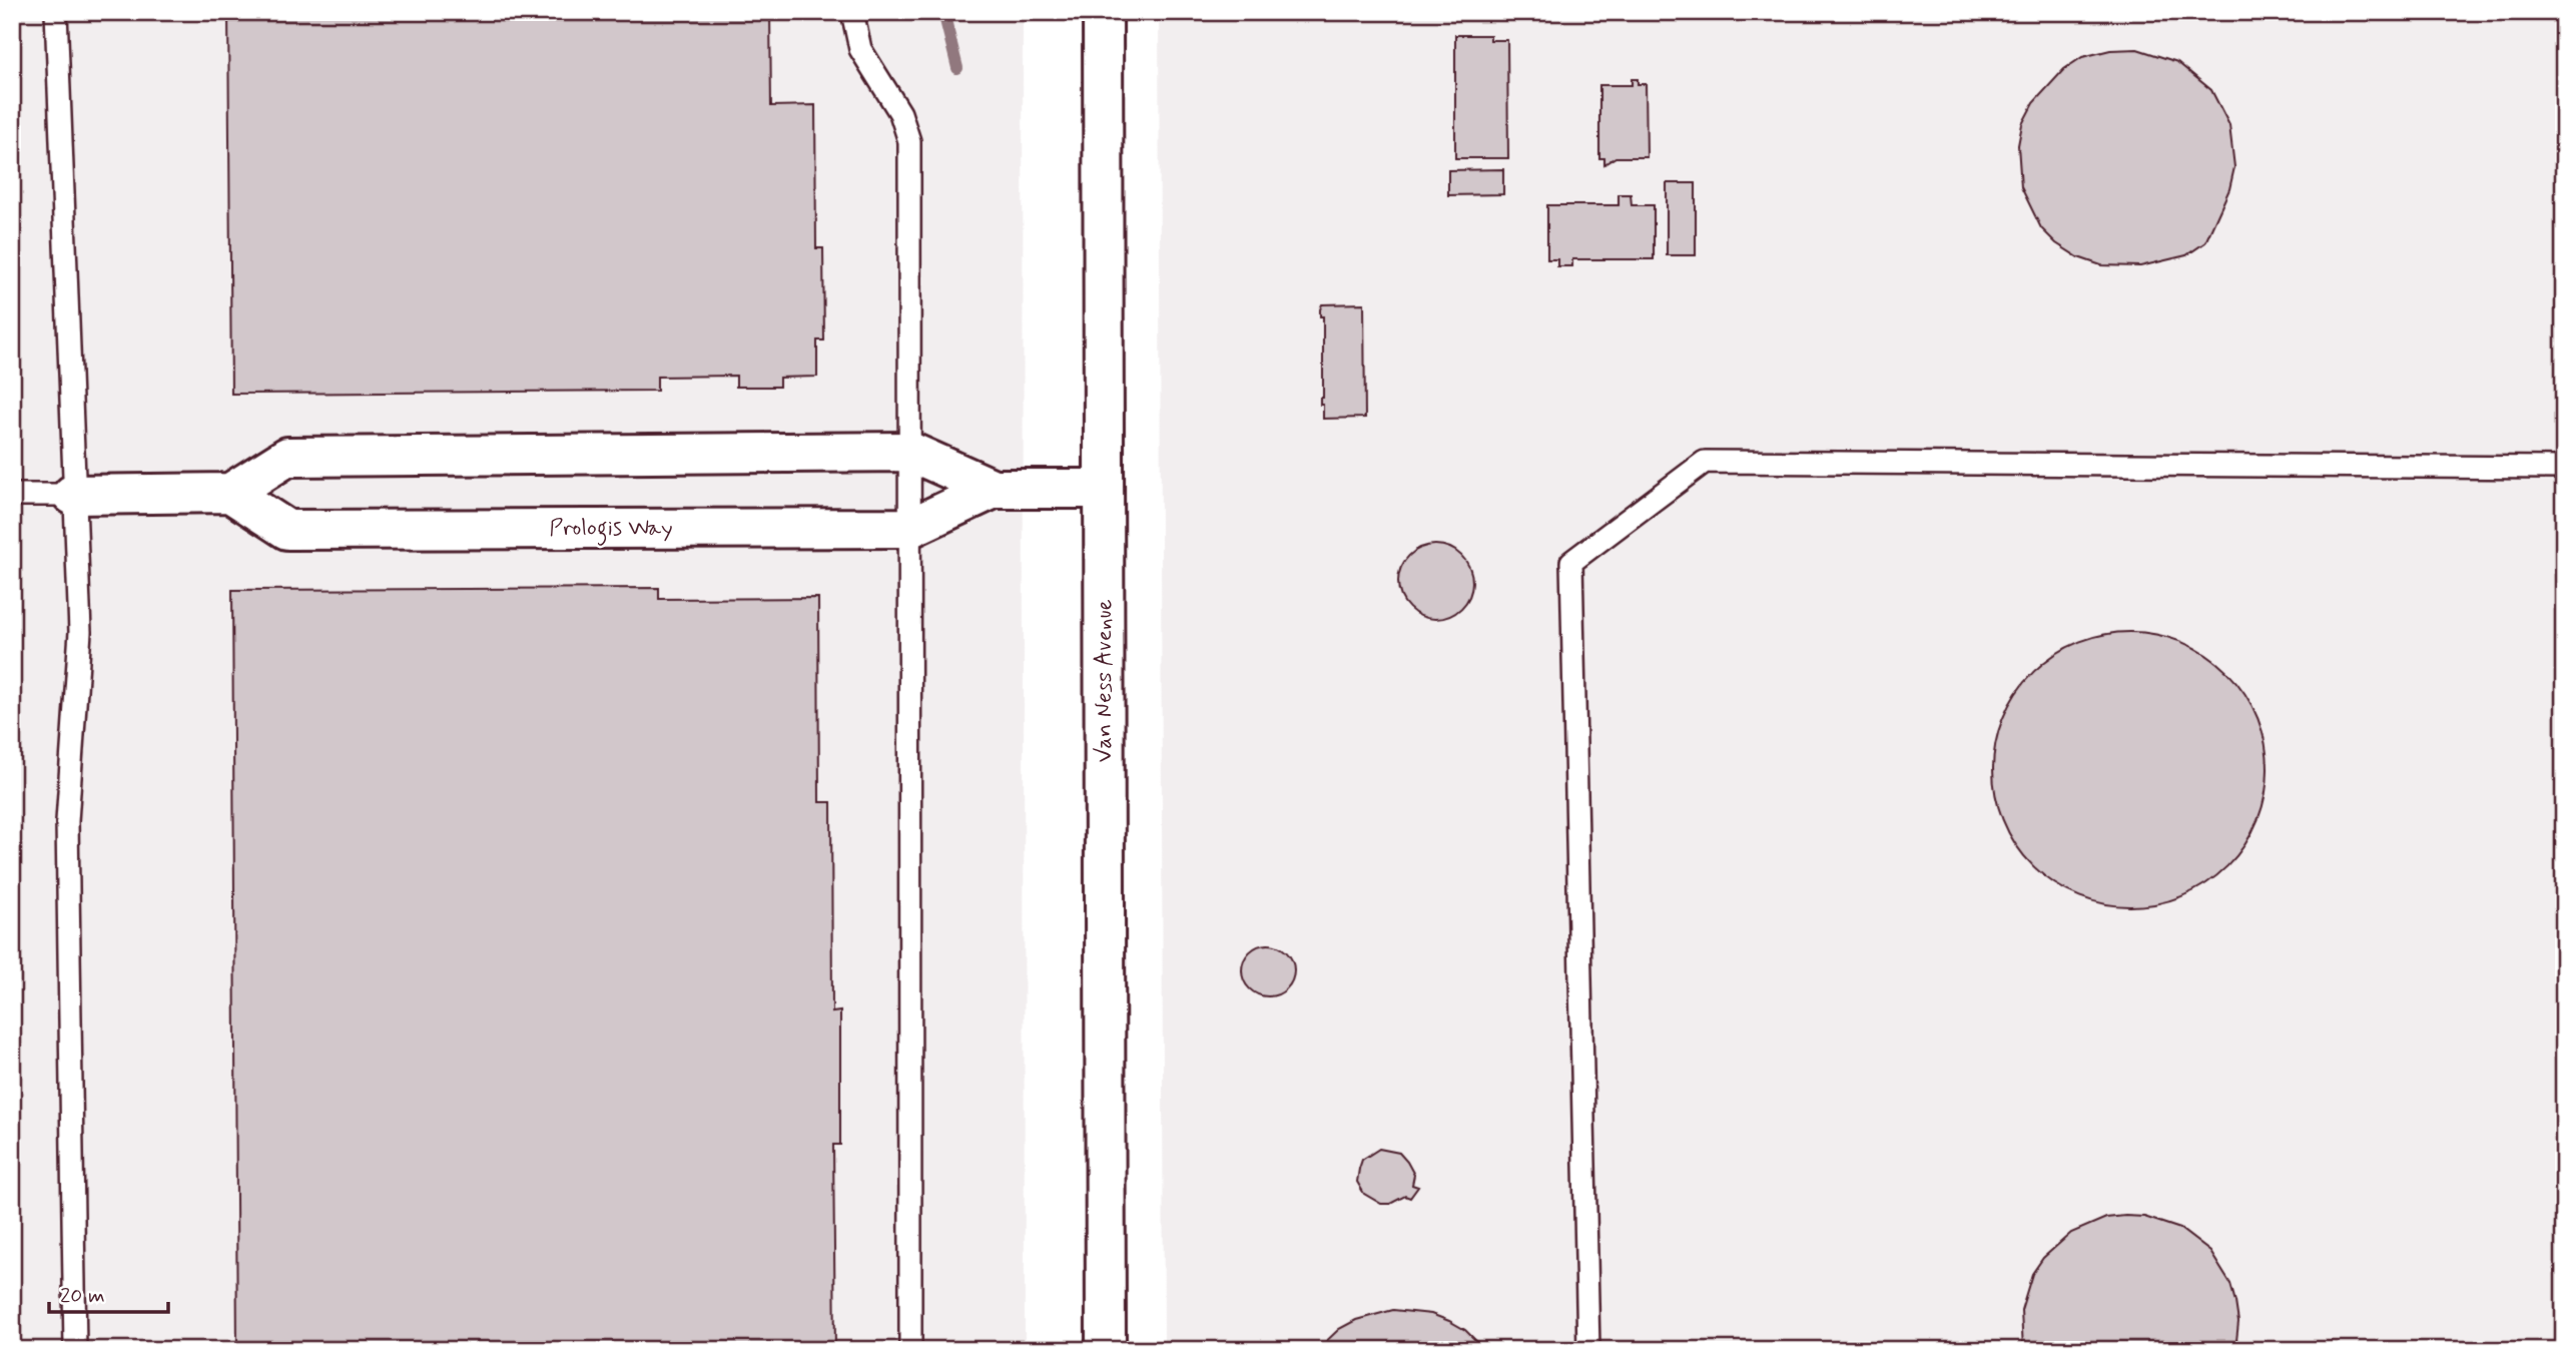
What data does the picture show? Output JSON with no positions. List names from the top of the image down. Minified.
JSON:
{"streets":{"street":["Prologis Way","Van Ness Avenue"]},"crossings":[["Prologis Way","Van Ness Avenue"]],"scale_bar":"20 m"}
